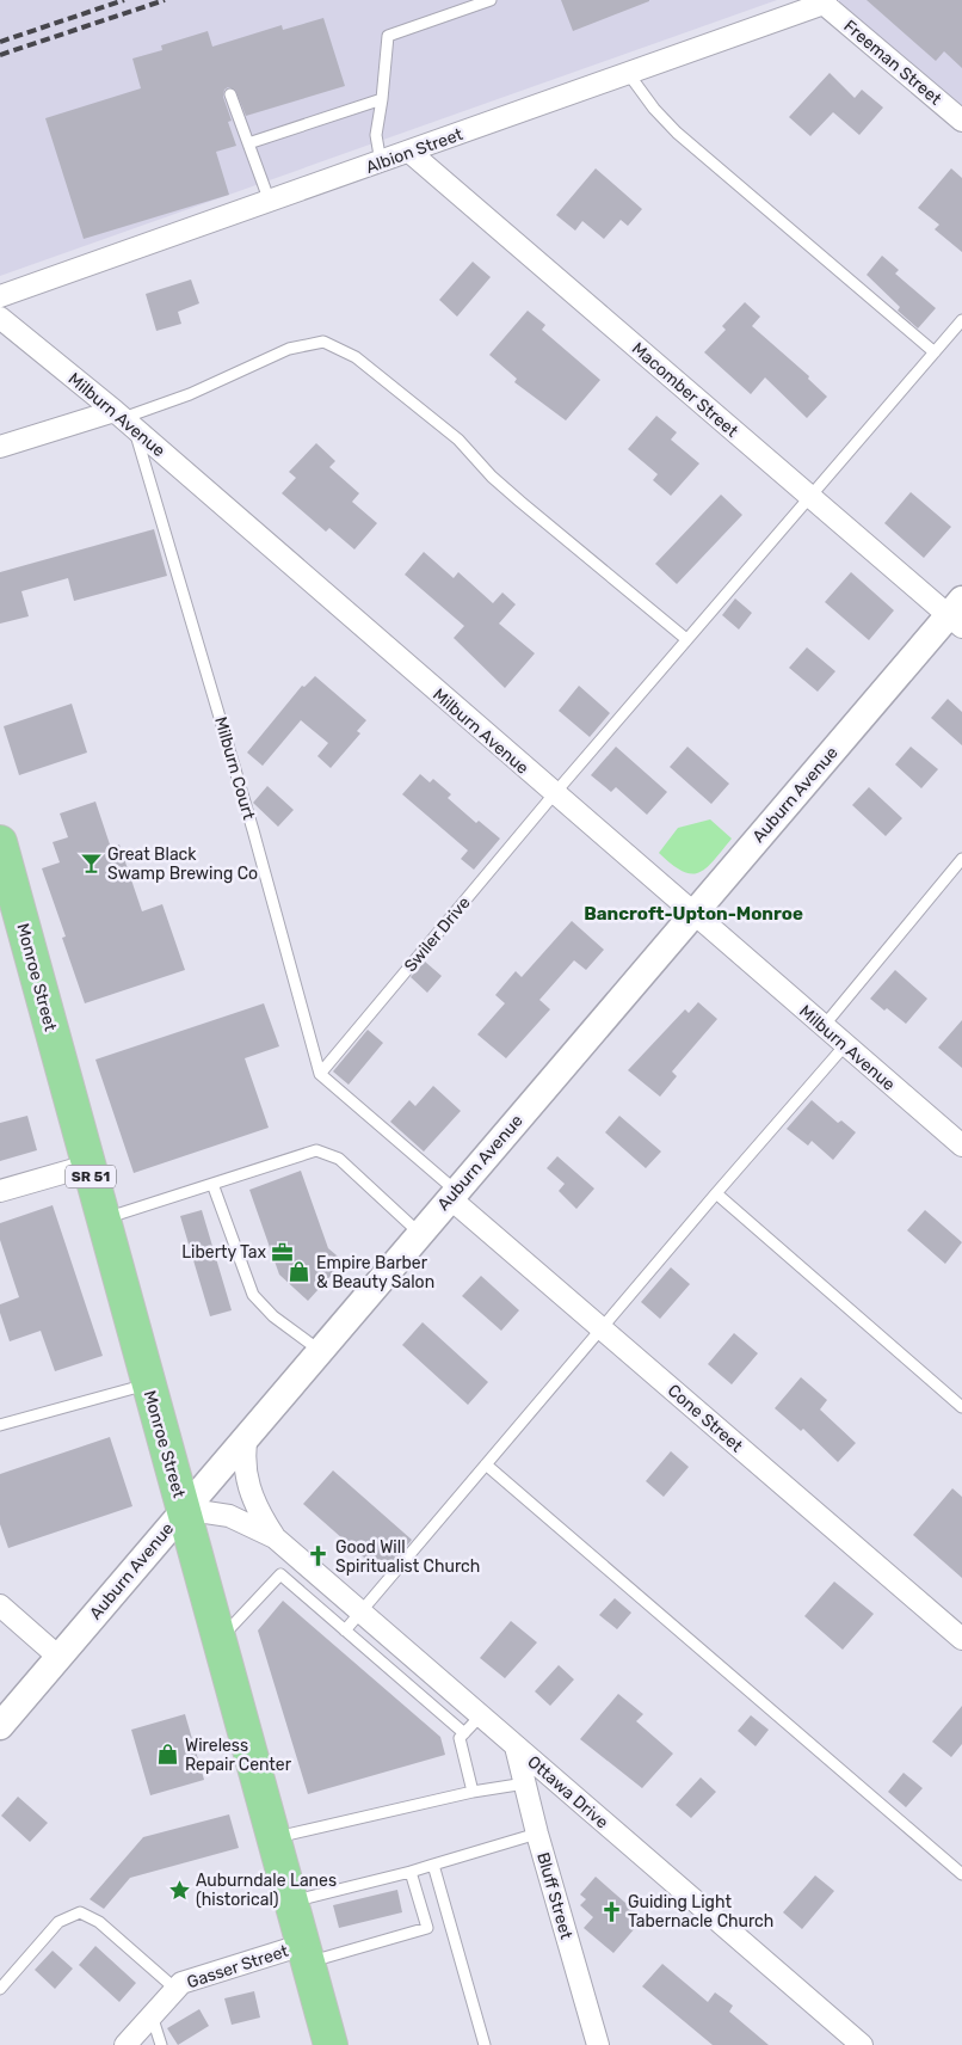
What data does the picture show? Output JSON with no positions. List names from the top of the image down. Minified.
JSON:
{"streets":{"main road":["Monroe Street","SR 51"],"street":["Freeman Street","Albion Street","Macomber Street","Milburn Avenue","Auburn Avenue","Cone Street","Ottawa Drive","Bluff Street","Gasser Street"],"lane":["Milburn Court","Swiler Drive"]},"crossings":[["Freeman Street","Albion Street"],["Albion Street","Macomber Street"],["Macomber Street","Auburn Avenue"],["Macomber Street","Swiler Drive"],["Milburn Avenue","Milburn Court"],["Milburn Avenue","Auburn Avenue"],["Milburn Avenue","Swiler Drive"],["Milburn Court","Swiler Drive"],["Auburn Avenue","Monroe Street"],["Auburn Avenue","Cone Street"],["Auburn Avenue","Ottawa Drive"],["Monroe Street","Ottawa Drive"],["Monroe Street","Gasser Street"],["Ottawa Drive","Bluff Street"]],"districts":["Bancroft-Upton-Monroe"],"places":{"bar":["Great Black Swamp Brewing Co"],"office":["Liberty Tax"],"shop":["Empire Barber & Beauty Salon","Wireless Repair Center"],"church":["Good Will Spiritualist Church","Guiding Light Tabernacle Church"],"place":["Auburndale Lanes (historical)"]}}
